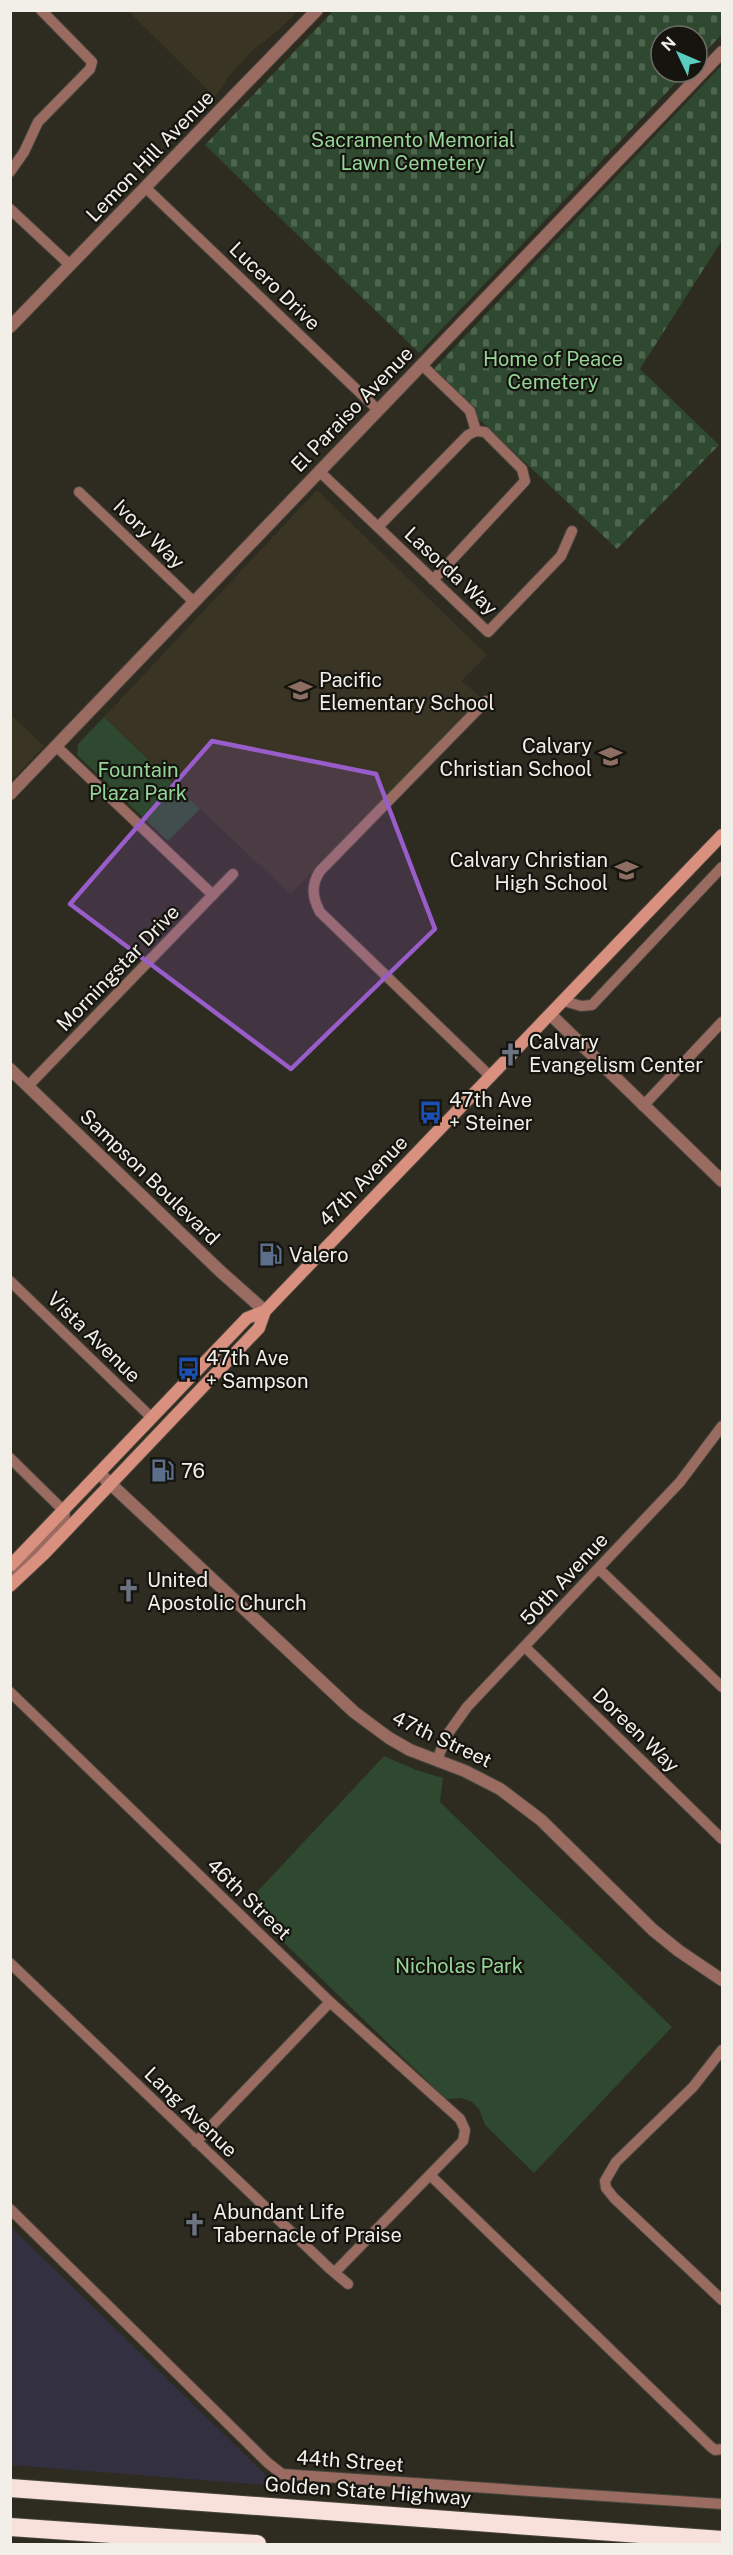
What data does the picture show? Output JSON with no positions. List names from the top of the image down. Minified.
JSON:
{"streets":{"highway":["Golden State Highway"],"main road":["47th Avenue"],"street":["Lemon Hill Avenue","Lucero Drive","El Paraiso Avenue","Ivory Way","Lasorda Way","Morningstar Drive","Sampson Boulevard","Vista Avenue","50th Avenue","Doreen Way","47th Street","46th Street","Lang Avenue","44th Street"]},"crossings":[["Lemon Hill Avenue","Lucero Drive"],["Lucero Drive","El Paraiso Avenue"],["El Paraiso Avenue","Ivory Way"],["El Paraiso Avenue","Lasorda Way"],["Morningstar Drive","Sampson Boulevard"],["Sampson Boulevard","47th Avenue"],["47th Avenue","Vista Avenue"],["47th Avenue","47th Street"],["50th Avenue","Doreen Way"],["50th Avenue","47th Street"]],"parks":["Sacramento Memorial Lawn Cemetery","Home of Peace Cemetery","Fountain Plaza Park","Nicholas Park"],"places":{"school or university":["Pacific Elementary School","Calvary Christian School","Calvary Christian High School"],"church":["Calvary Evangelism Center","United Apostolic Church","Abundant Life Tabernacle of Praise"],"bus stop":["47th Ave + Steiner","47th Ave + Sampson"],"fuel station":["Valero","76"]},"north":"top left"}
